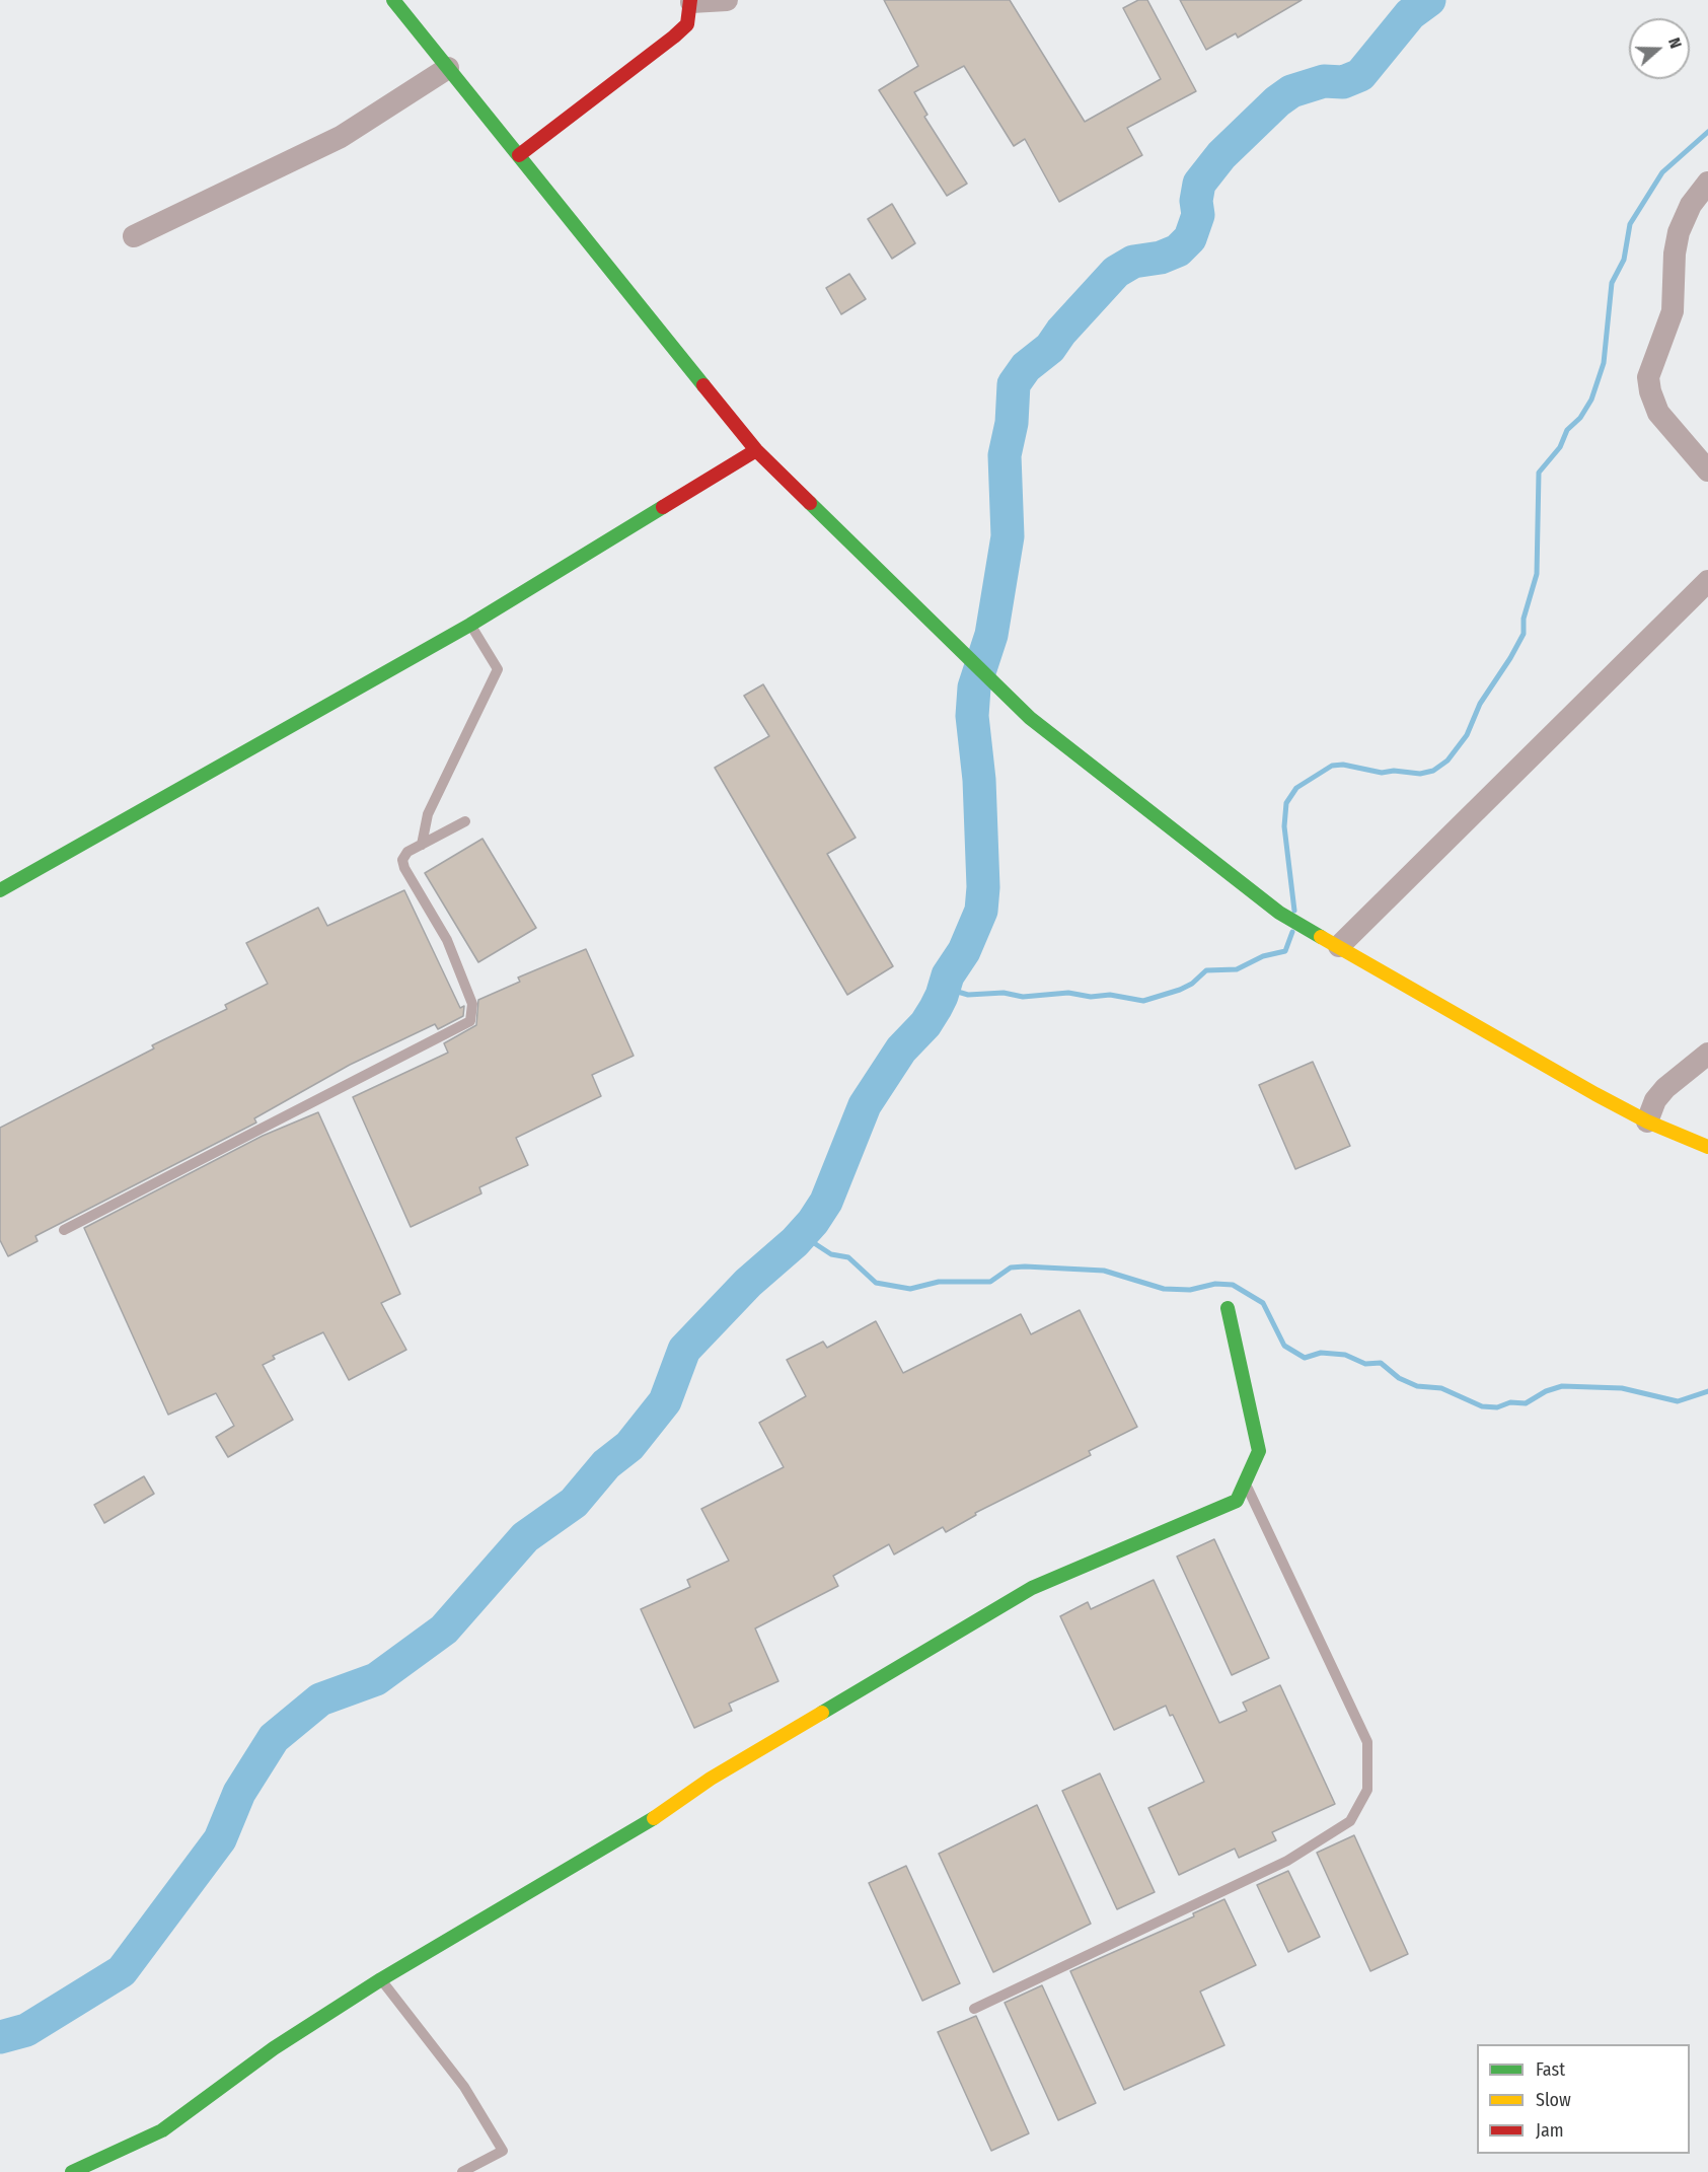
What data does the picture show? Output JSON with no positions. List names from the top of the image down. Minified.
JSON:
{"legend":["Fast","Slow","Jam"],"north":"right"}
